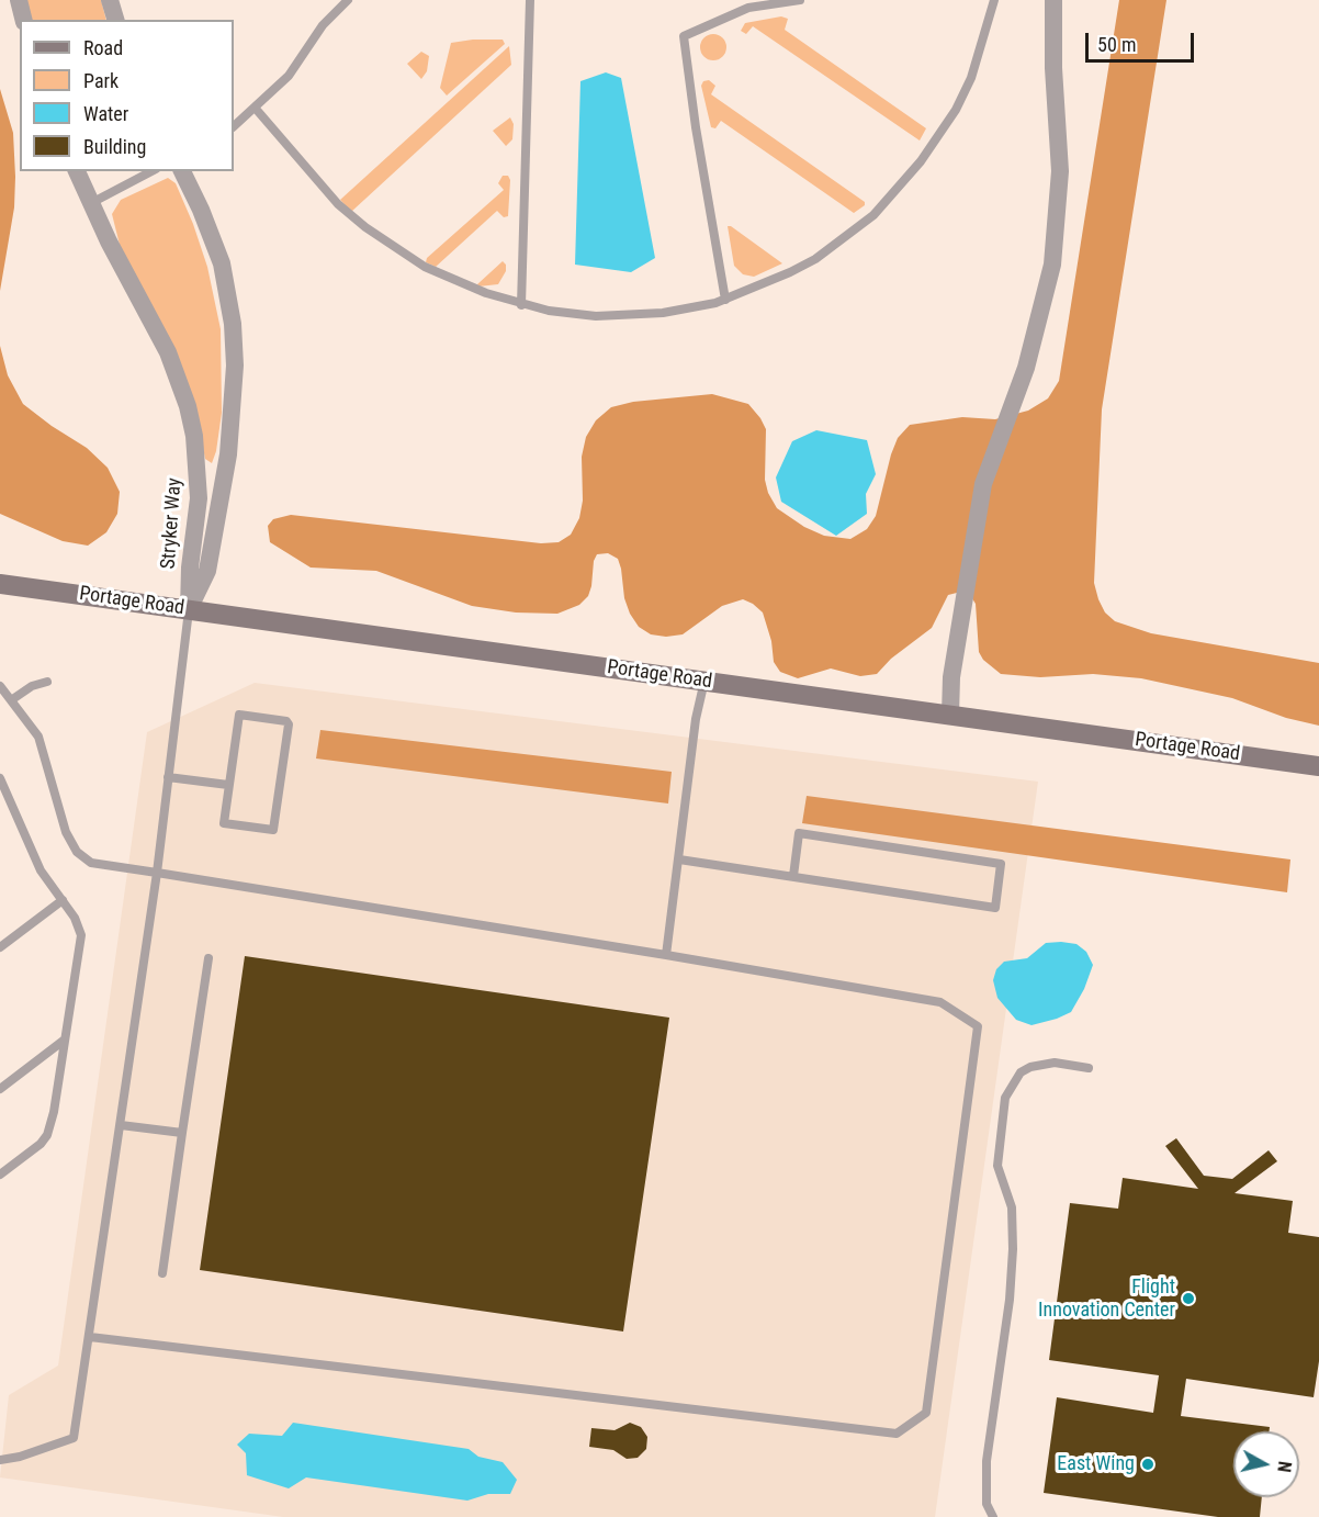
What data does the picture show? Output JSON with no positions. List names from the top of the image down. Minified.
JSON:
{"streets":{"main road":["Portage Road"],"street":["Stryker Way"]},"crossings":[["Stryker Way","Portage Road"]],"places":["Flight Innovation Center","East Wing"],"legend":["Road","Park","Water","Building"],"scale_bar":"50 m","north":"right"}
